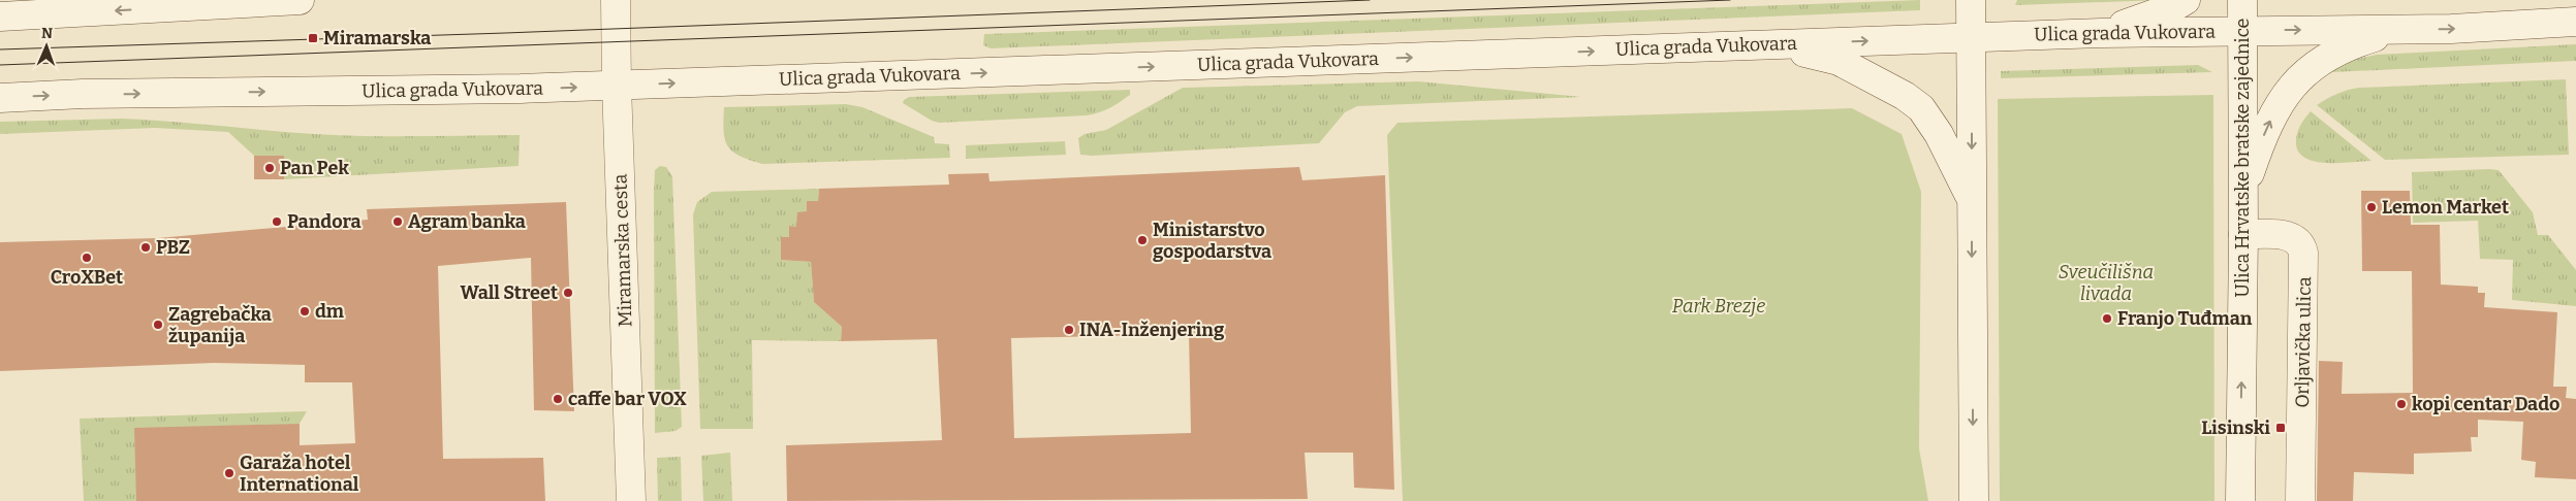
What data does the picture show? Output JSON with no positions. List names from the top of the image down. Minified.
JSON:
{"streets":{"main road":["Ulica grada Vukovara","Ulica Hrvatske bratske zajednice","Miramarska cesta","Orljavička ulica"]},"crossings":[["Ulica grada Vukovara","Ulica Hrvatske bratske zajednice"],["Ulica grada Vukovara","Miramarska cesta"],["Ulica Hrvatske bratske zajednice","Orljavička ulica"]],"one_way":["Ulica grada Vukovara","Ulica Hrvatske bratske zajednice"],"parks":["Sveučilišna livada","Park Brezje"],"places":{"transit":["Miramarska","Lisinski"],"other":["Pan Pek","Lemon Market","Pandora","Agram banka","Ministarstvo gospodarstva","PBZ","CroXBet","Wall Street","dm","Franjo Tuđman","Zagrebačka županija","INA-Inženjering","caffe bar VOX","kopi centar Dado","Garaža hotel International"]},"north":"top"}
